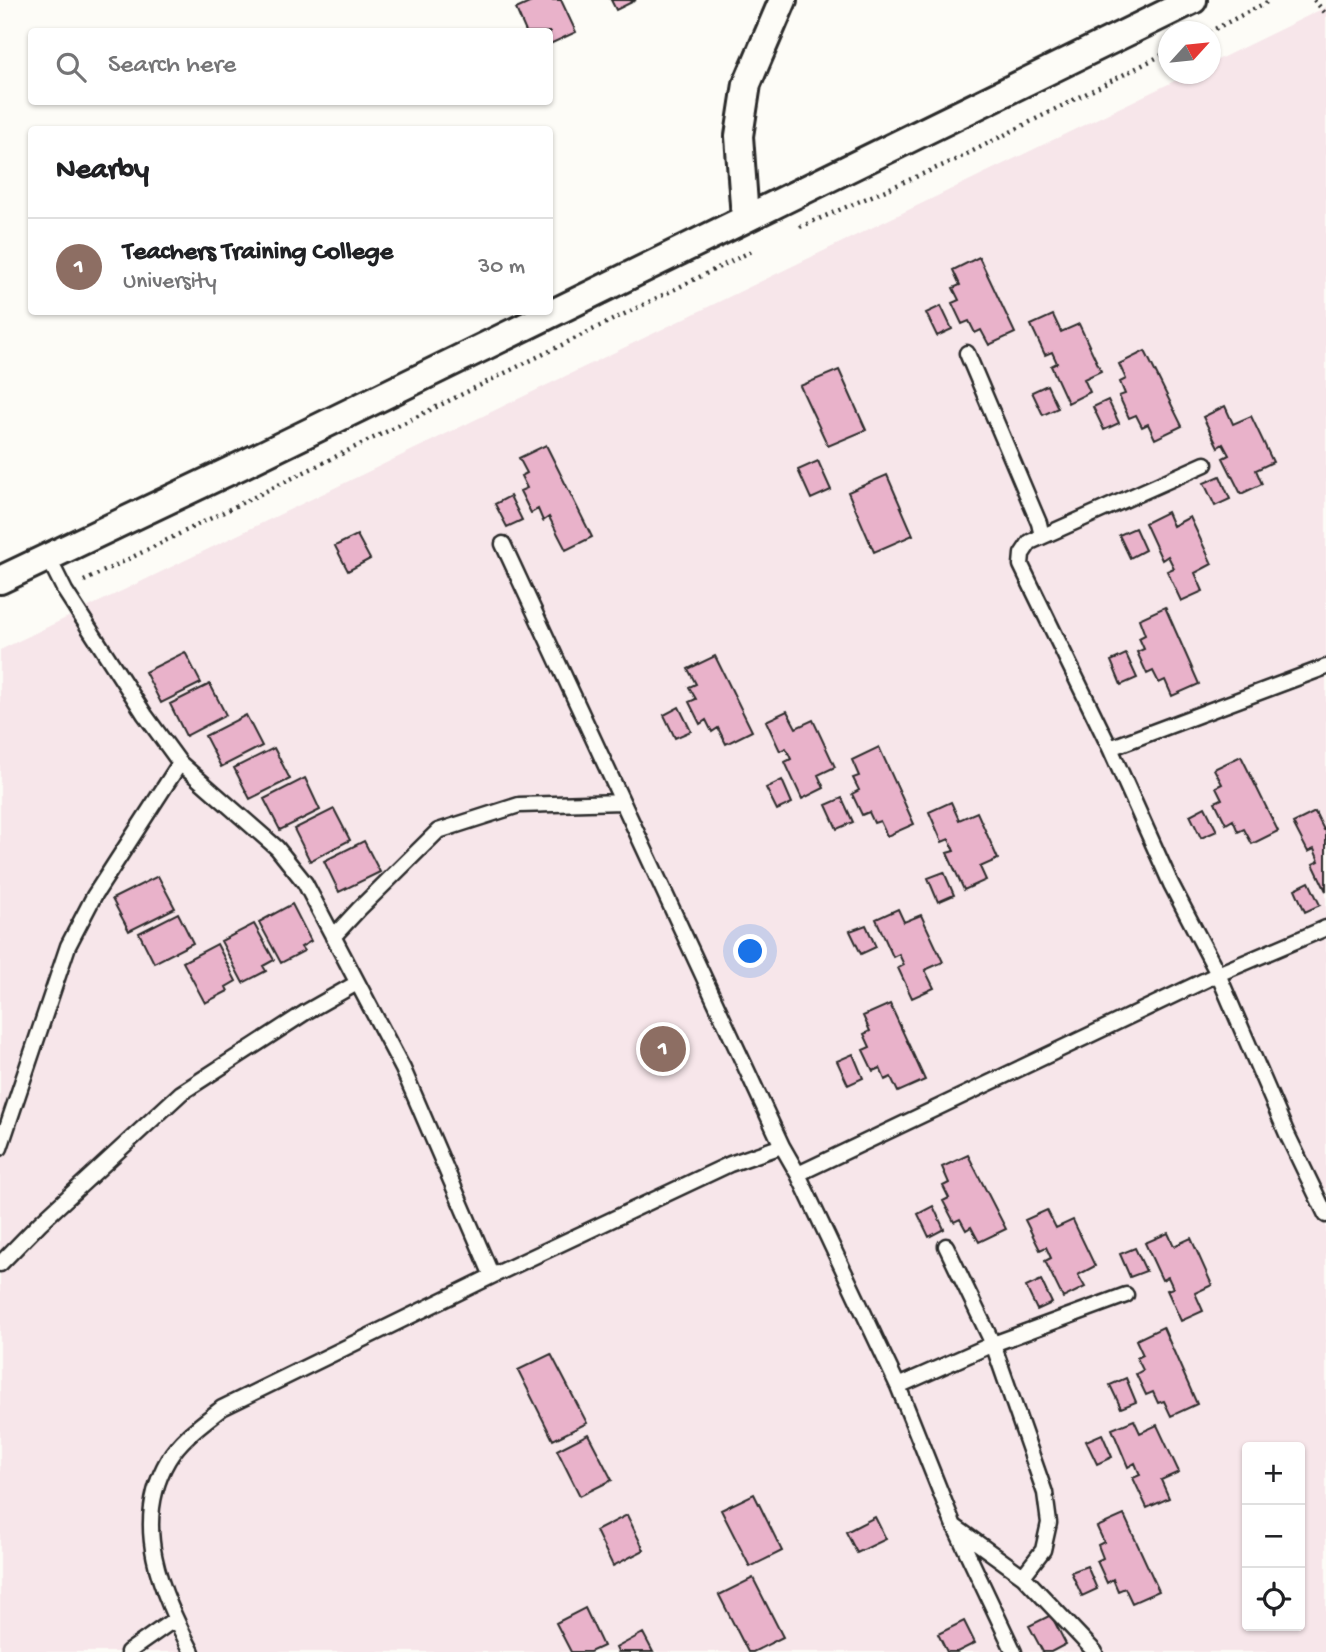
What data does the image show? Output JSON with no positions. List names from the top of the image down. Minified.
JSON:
{"north":"top right","page":{"search":"Search here","heading":"Nearby","list":[{"mark":"1","name":"Teachers Training College","note":"University","value":"30 m"}],"pins":"1","map_buttons":["+","−"]}}
